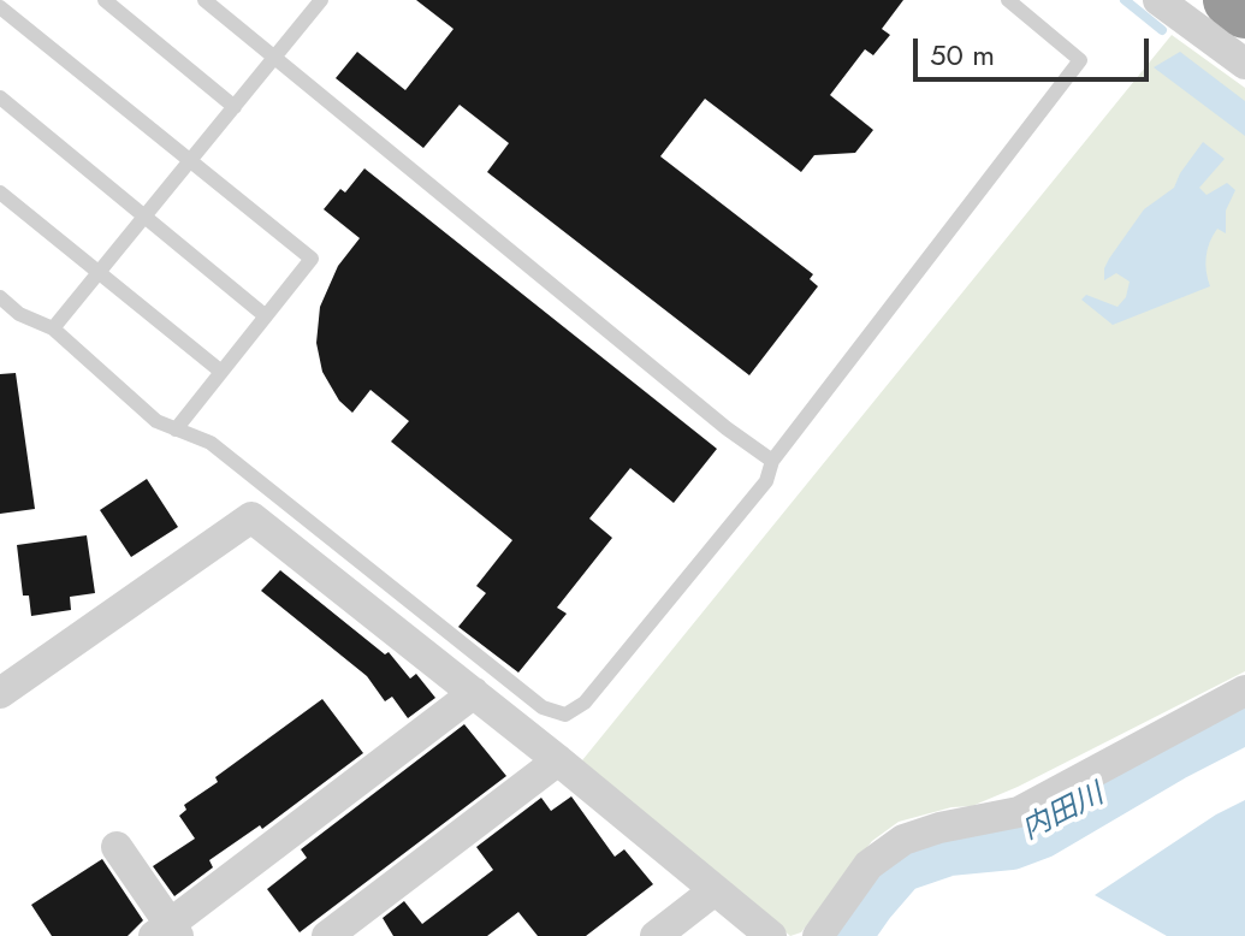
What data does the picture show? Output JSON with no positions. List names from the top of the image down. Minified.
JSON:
{"water":["内田川"],"scale_bar":"50 m"}
